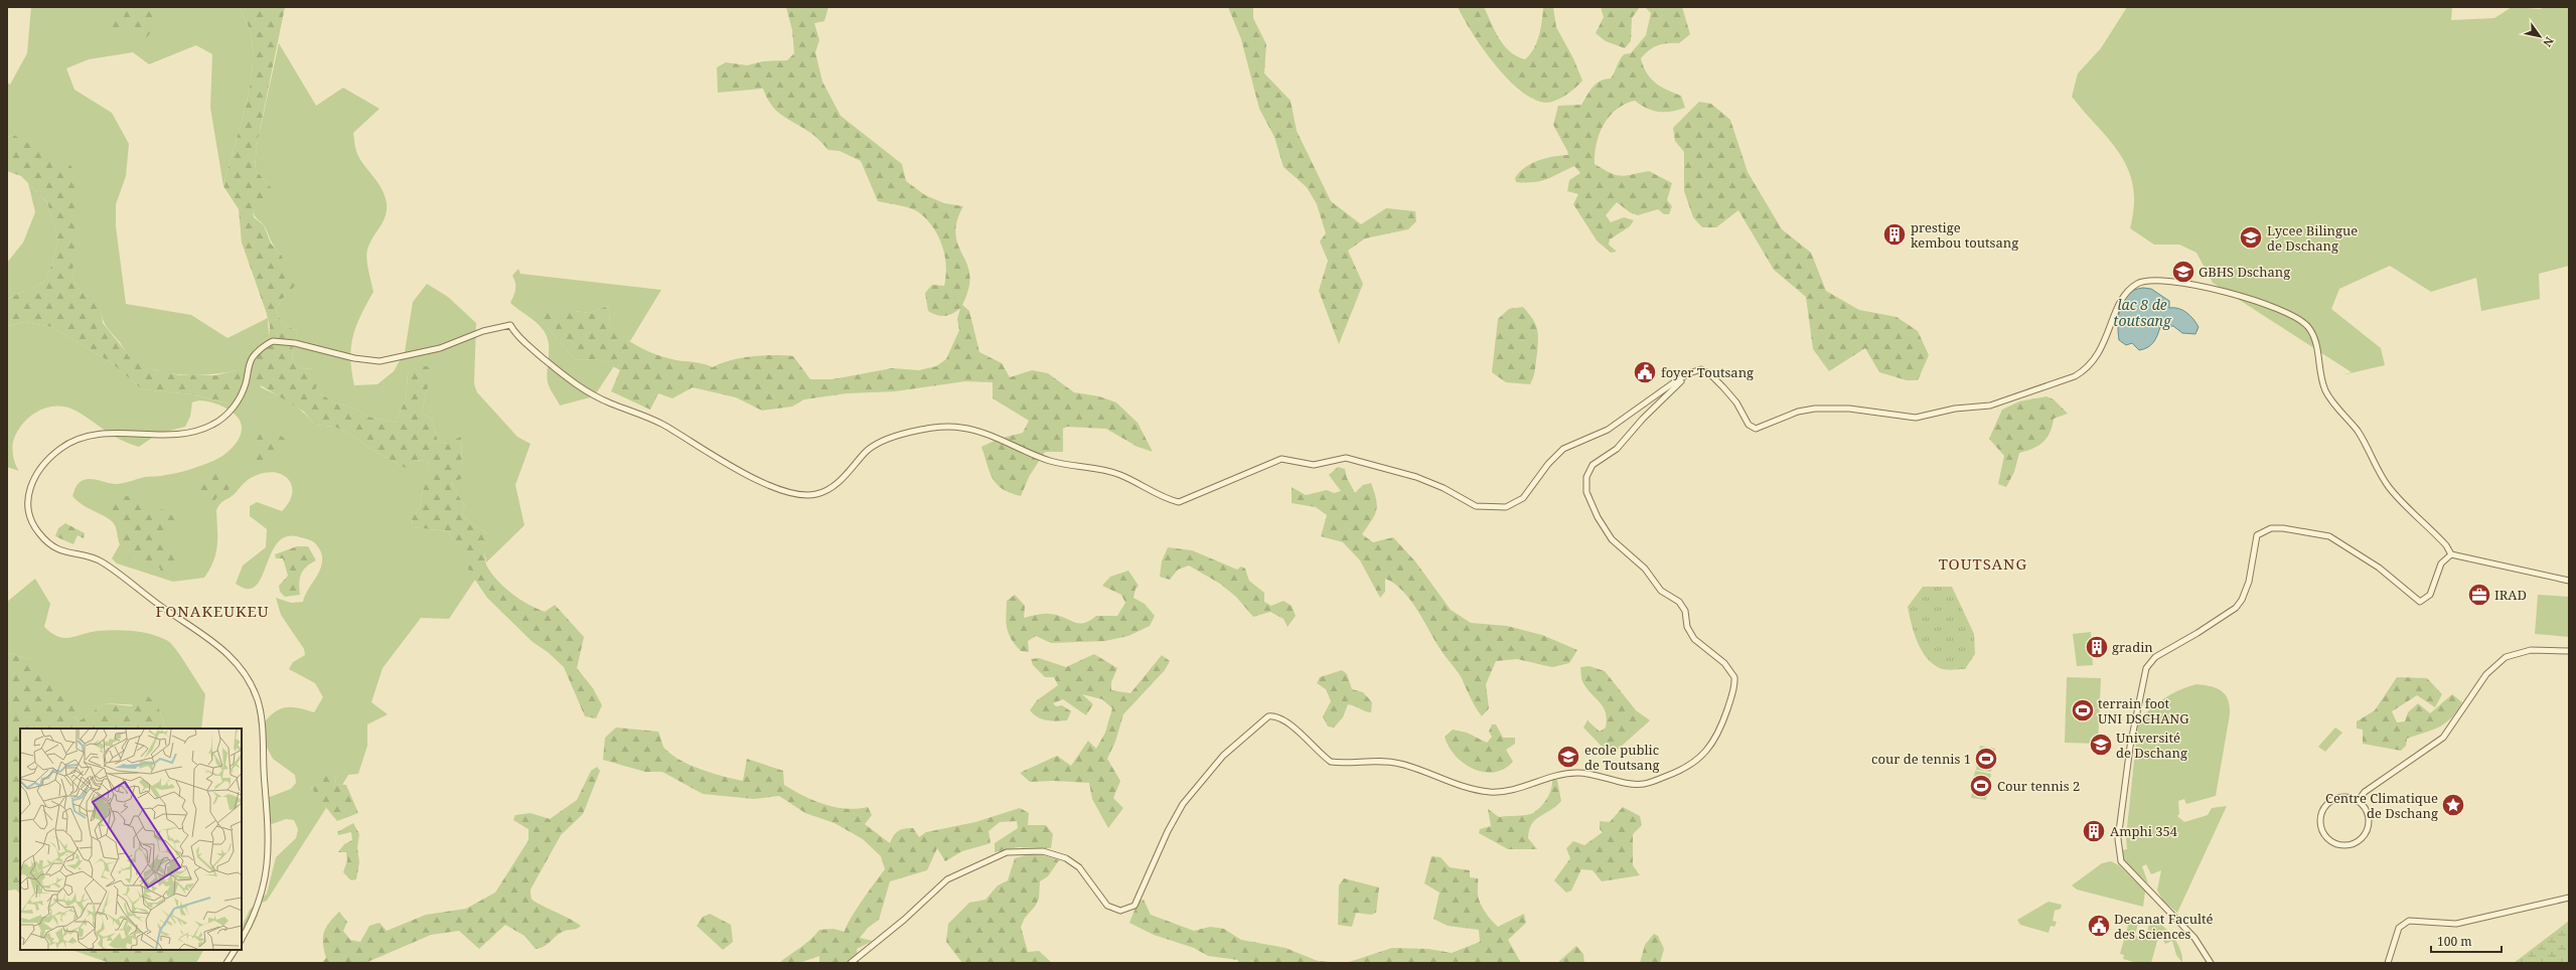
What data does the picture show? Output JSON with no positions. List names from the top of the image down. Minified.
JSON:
{"districts":["TOUTSANG","FONAKEUKEU"],"water":["lac 8 de toutsang"],"places":{"building":["prestige kembou toutsang","gradin","Amphi 354"],"school or university":["Lycee Bilingue de Dschang","GBHS Dschang","Université de Dschang","ecole public de Toutsang"],"public building":["foyer Toutsang","Decanat Faculté des Sciences"],"office":["IRAD"],"sports":["terrain foot UNI DSCHANG","cour de tennis 1","Cour tennis 2"],"place":["Centre Climatique de Dschang"]},"scale_bar":"100 m","north":"bottom right"}
